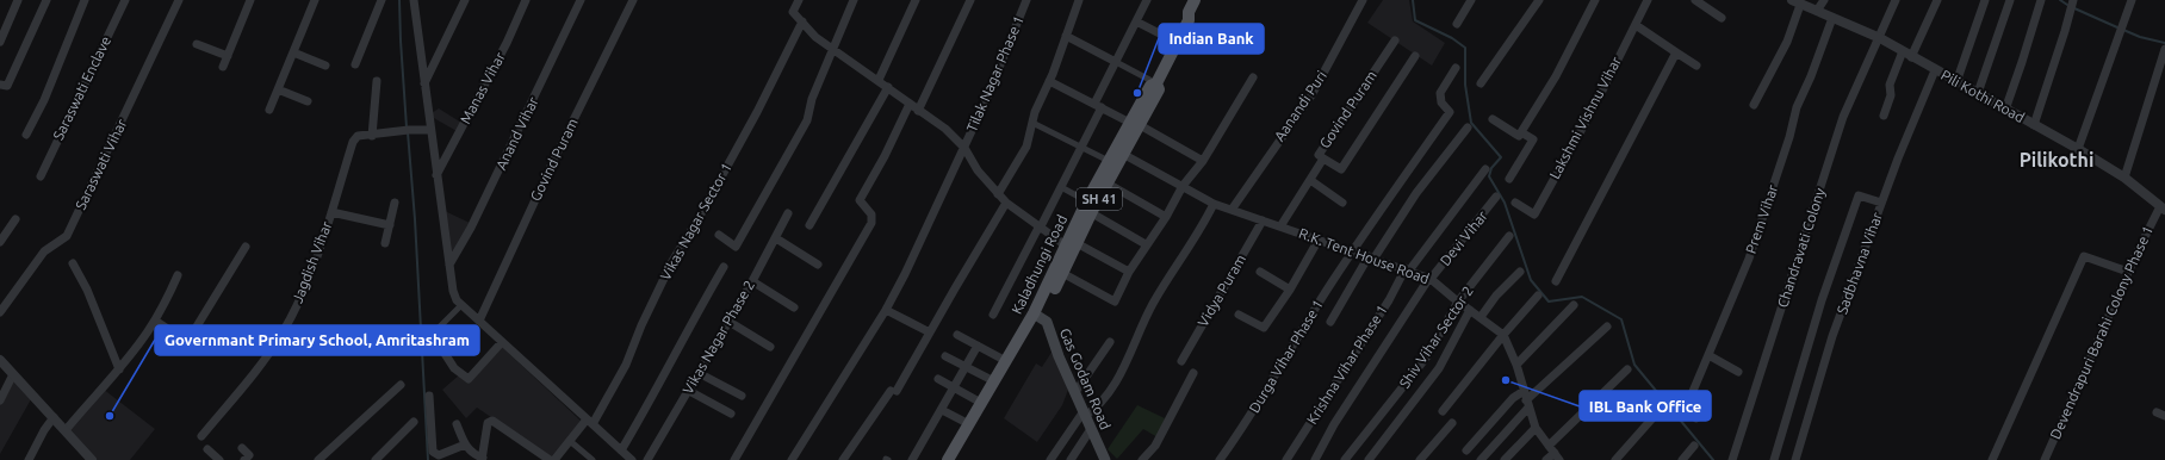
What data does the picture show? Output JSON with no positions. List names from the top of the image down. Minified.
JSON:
{"streets":{"main road":["SH 41","Kaladhungi Road","Gas Godam Road"],"street":["Tilak Nagar Phase 1","Saraswati Enclave","Manas Vihar","Pili Kothi Road","Aanandi Puri","Govind Puram","Lakshmi Vishnu Vihar","Anand Vihar","Saraswati Vihar","Prem Vihar","Vikas Nagar Sector 1","Devi Vihar","Chandravati Colony","R.K. Tent House Road","Jagdish Vihar","Sadbhavna Vihar","Vidya Puram","Devendrapuri Barahi Colony Phase 1","Vikas Nagar Phase 2","Shiv Vihar Sector 2","Durga Vihar Phase 1","Krishna Vihar Phase 1"]},"crossings":[["Pili Kothi Road","Prem Vihar"],["Pili Kothi Road","Chandravati Colony"],["Pili Kothi Road","Sadbhavna Vihar"],["Pili Kothi Road","Devendrapuri Barahi Colony Phase 1"],["Aanandi Puri","R.K. Tent House Road"],["Govind Puram","R.K. Tent House Road"],["Devi Vihar","R.K. Tent House Road"],["R.K. Tent House Road","Kaladhungi Road"],["R.K. Tent House Road","Vidya Puram"],["R.K. Tent House Road","Shiv Vihar Sector 2"],["R.K. Tent House Road","Durga Vihar Phase 1"],["R.K. Tent House Road","Krishna Vihar Phase 1"],["Kaladhungi Road","Gas Godam Road"]],"districts":["Pilikothi"],"places":["Indian Bank","IBL Bank Office","Governmant Primary School, Amritashram"]}
